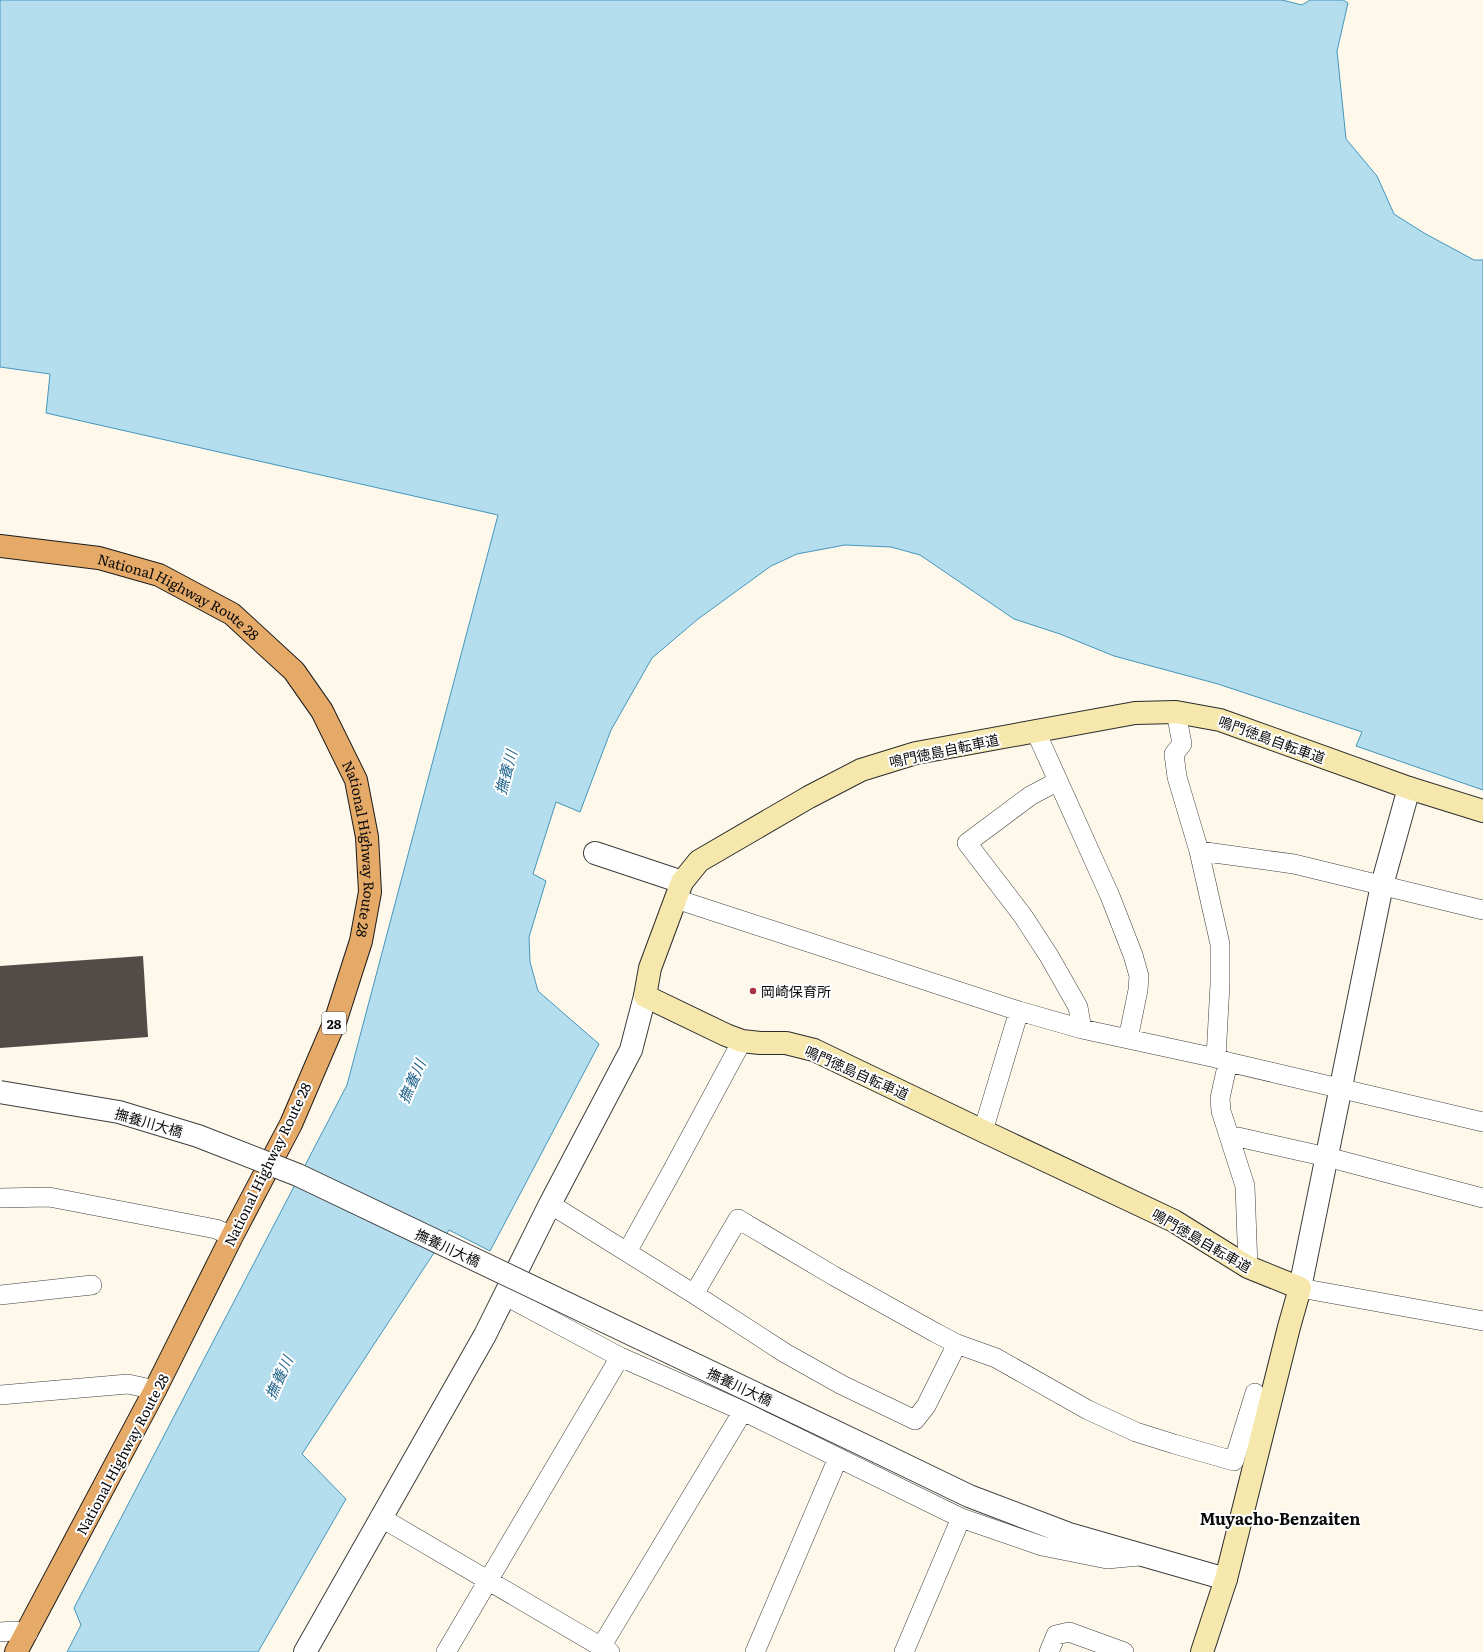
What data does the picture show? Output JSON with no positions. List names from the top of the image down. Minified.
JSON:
{"streets":{"highway":["National Highway Route 28","28"],"main road":["鳴門徳島自転車道"],"street":["撫養川大橋"]},"districts":["Muyacho-Benzaiten"],"water":["撫養川"],"places":["岡崎保育所"]}
